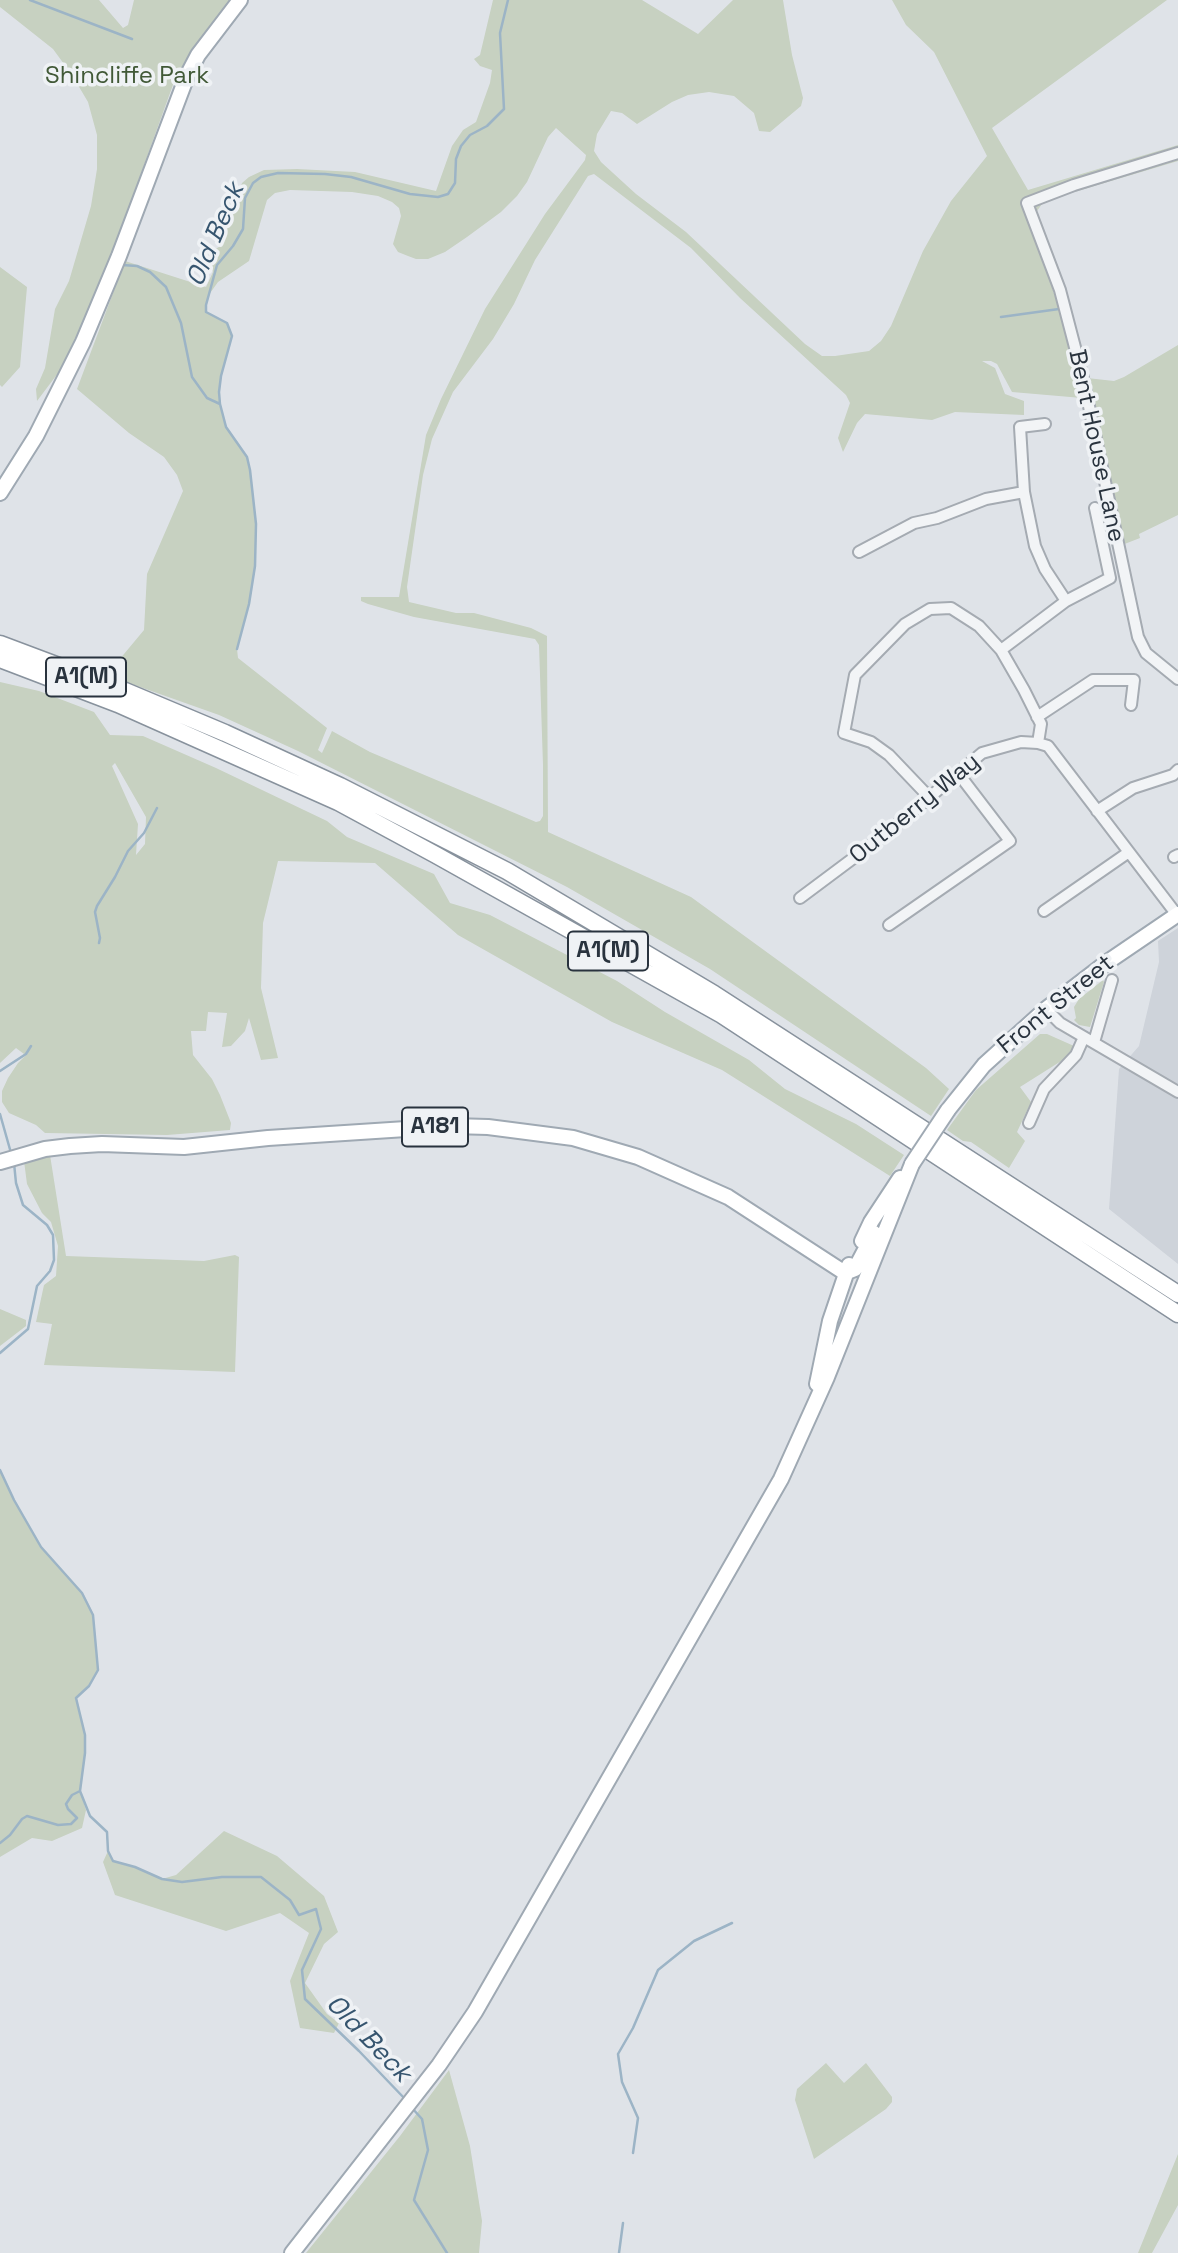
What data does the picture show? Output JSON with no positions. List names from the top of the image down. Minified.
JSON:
{"streets":{"highway":["A1(M)"],"main road":["Front Street","A181"],"street":["Bent House Lane","Outberry Way"]},"water":["Old Beck"],"parks":["Shincliffe Park"]}
